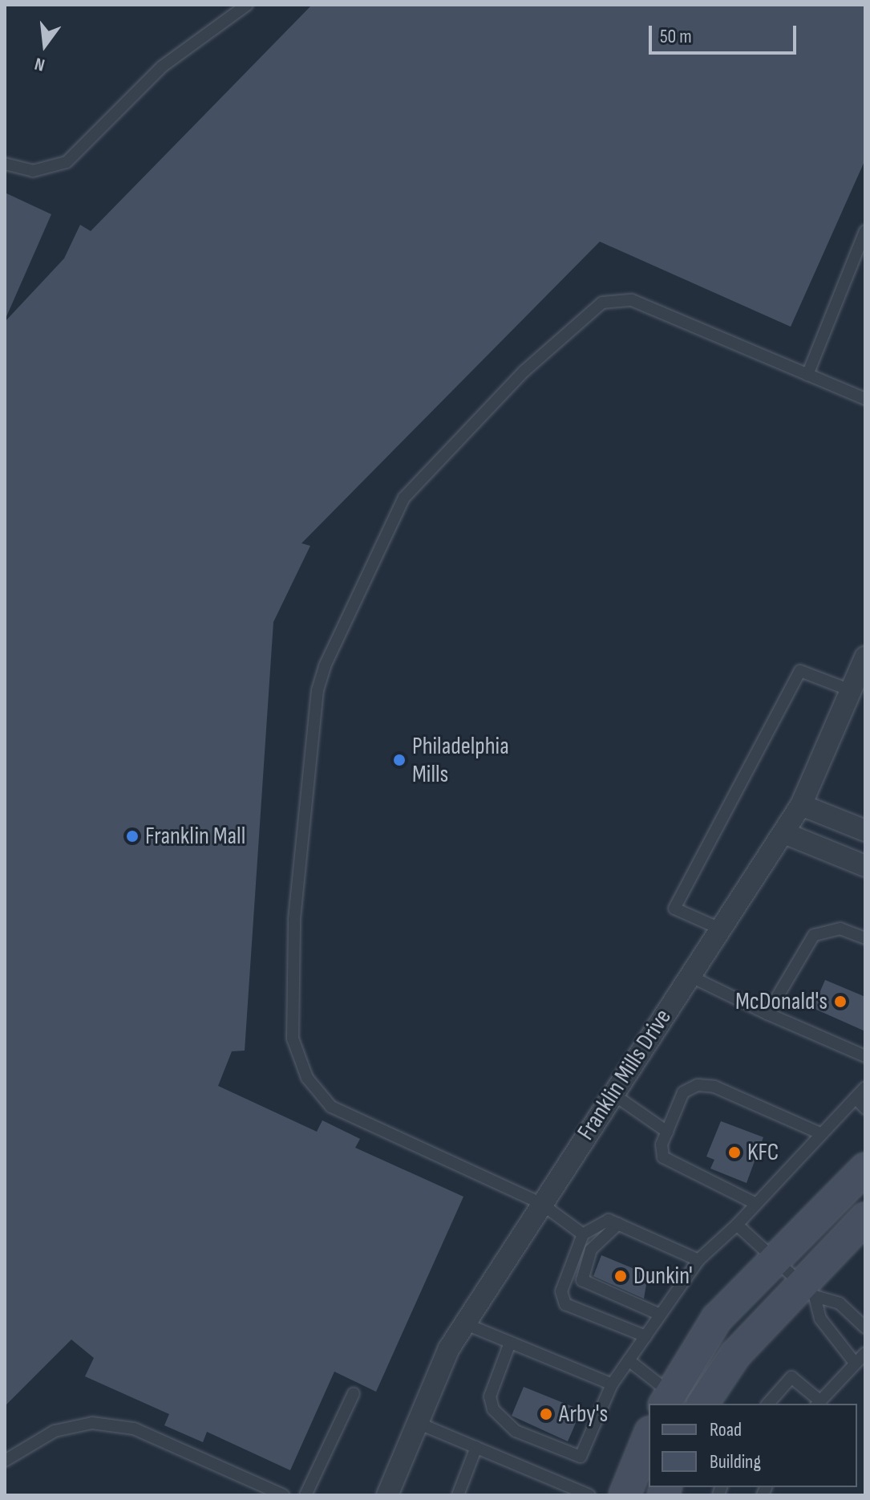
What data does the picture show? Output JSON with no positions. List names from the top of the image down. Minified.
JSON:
{"streets":{"street":["Franklin Mills Drive"]},"places":["Philadelphia Mills","Franklin Mall","McDonald's","KFC","Dunkin'","Arby's"],"legend":["Road","Building"],"scale_bar":"50 m","north":"bottom"}
